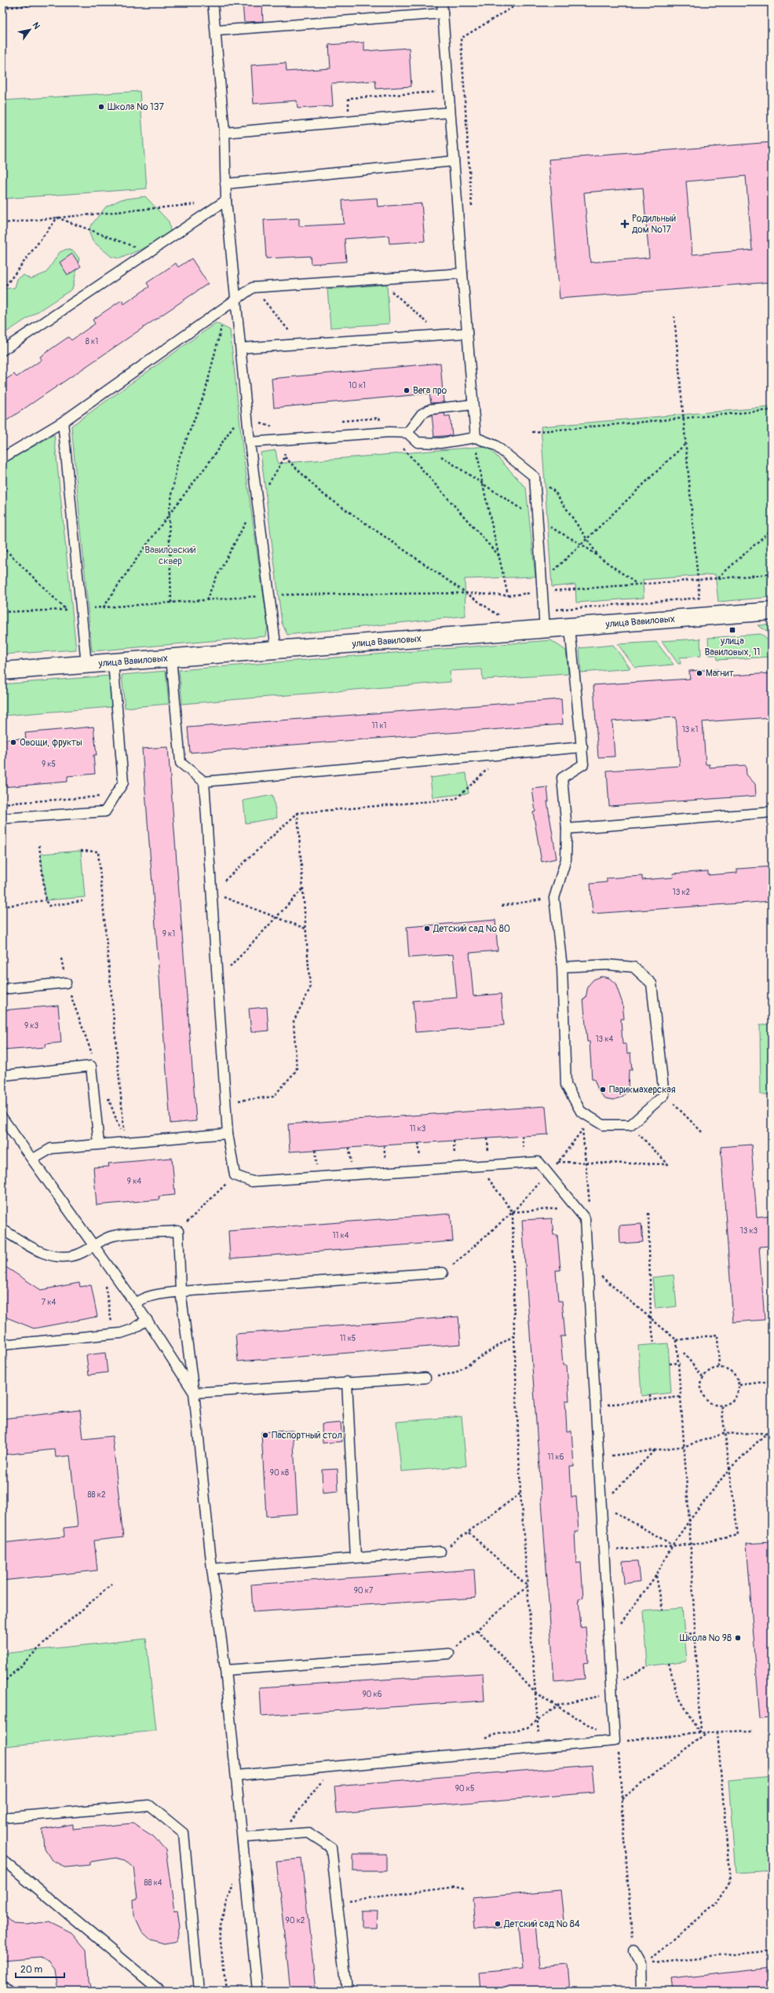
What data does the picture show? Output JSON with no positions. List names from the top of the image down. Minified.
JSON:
{"streets":{"street":["улица Вавиловых"]},"parks":["Вавиловский сквер"],"places":{"other":["Школа № 137","Вега про","Магнит","Овощи, фрукты","Детский сад № 80","Парикмахерская","Паспортный стол","Школа № 98","Детский сад № 84"],"health":["Родильный дом №17"],"transit":["улица Вавиловых, 11"]},"house_numbers":["8 к1","10 к1","11 к1","13 к1","9 к5","13 к2","9 к1","9 к3","13 к4","11 к3","9 к4","13 к3","11 к4","7 к4","11 к5","11 к6","90 к8","88 к2","90 к7","90 к6","90 к5","88 к4","90 к2"],"scale_bar":"20 m","north":"top right"}
